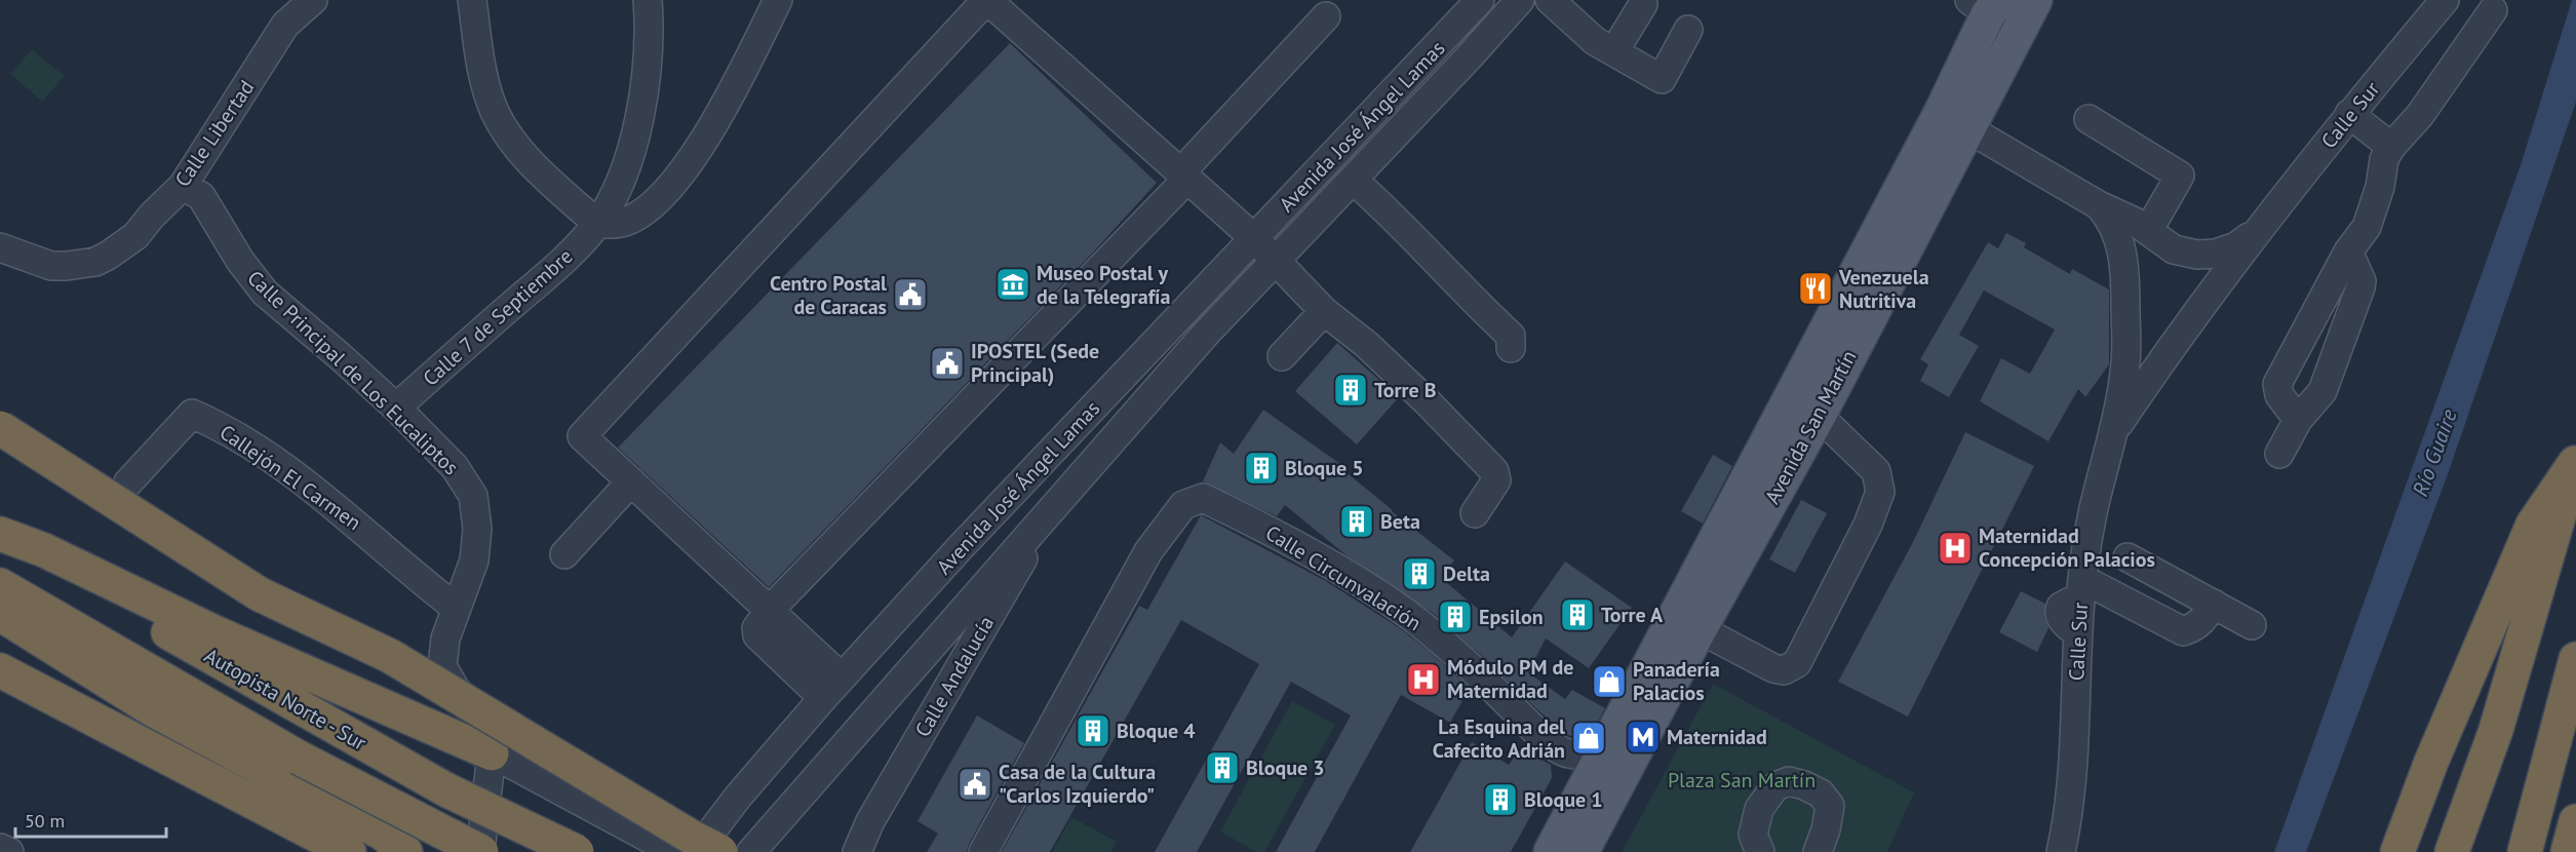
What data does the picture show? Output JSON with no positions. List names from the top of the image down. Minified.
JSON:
{"streets":{"highway":["Autopista Norte - Sur"],"main road":["Avenida San Martín"],"street":["Calle Sur","Avenida José Ángel Lamas","Calle Libertad","Calle 7 de Septiembre","Calle Principal de Los Eucaliptos","Callejón El Carmen","Calle Circunvalación","Calle Andalucía"]},"crossings":[["Calle Sur","Avenida San Martín"],["Avenida José Ángel Lamas","Calle Andalucía"],["Calle Libertad","Calle Principal de Los Eucaliptos"],["Calle 7 de Septiembre","Calle Principal de Los Eucaliptos"],["Calle Principal de Los Eucaliptos","Callejón El Carmen"],["Calle Principal de Los Eucaliptos","Autopista Norte - Sur"],["Avenida San Martín","Calle Circunvalación"]],"water":["Río Guaire"],"parks":["Plaza San Martín"],"places":{"museum":["Museo Postal y de la Telegrafía"],"restaurant":["Venezuela Nutritiva"],"public building":["Centro Postal de Caracas","IPOSTEL (Sede Principal)","Casa de la Cultura \"Carlos Izquierdo\""],"building":["Torre B","Bloque 5","Beta","Delta","Torre A","Epsilon","Bloque 4","Bloque 3","Bloque 1"],"hospital":["Maternidad Concepción Palacios","Módulo PM de Maternidad"],"shop":["Panadería Palacios","La Esquina del Cafecito Adrián"],"metro station":["Maternidad"]},"scale_bar":"50 m"}
